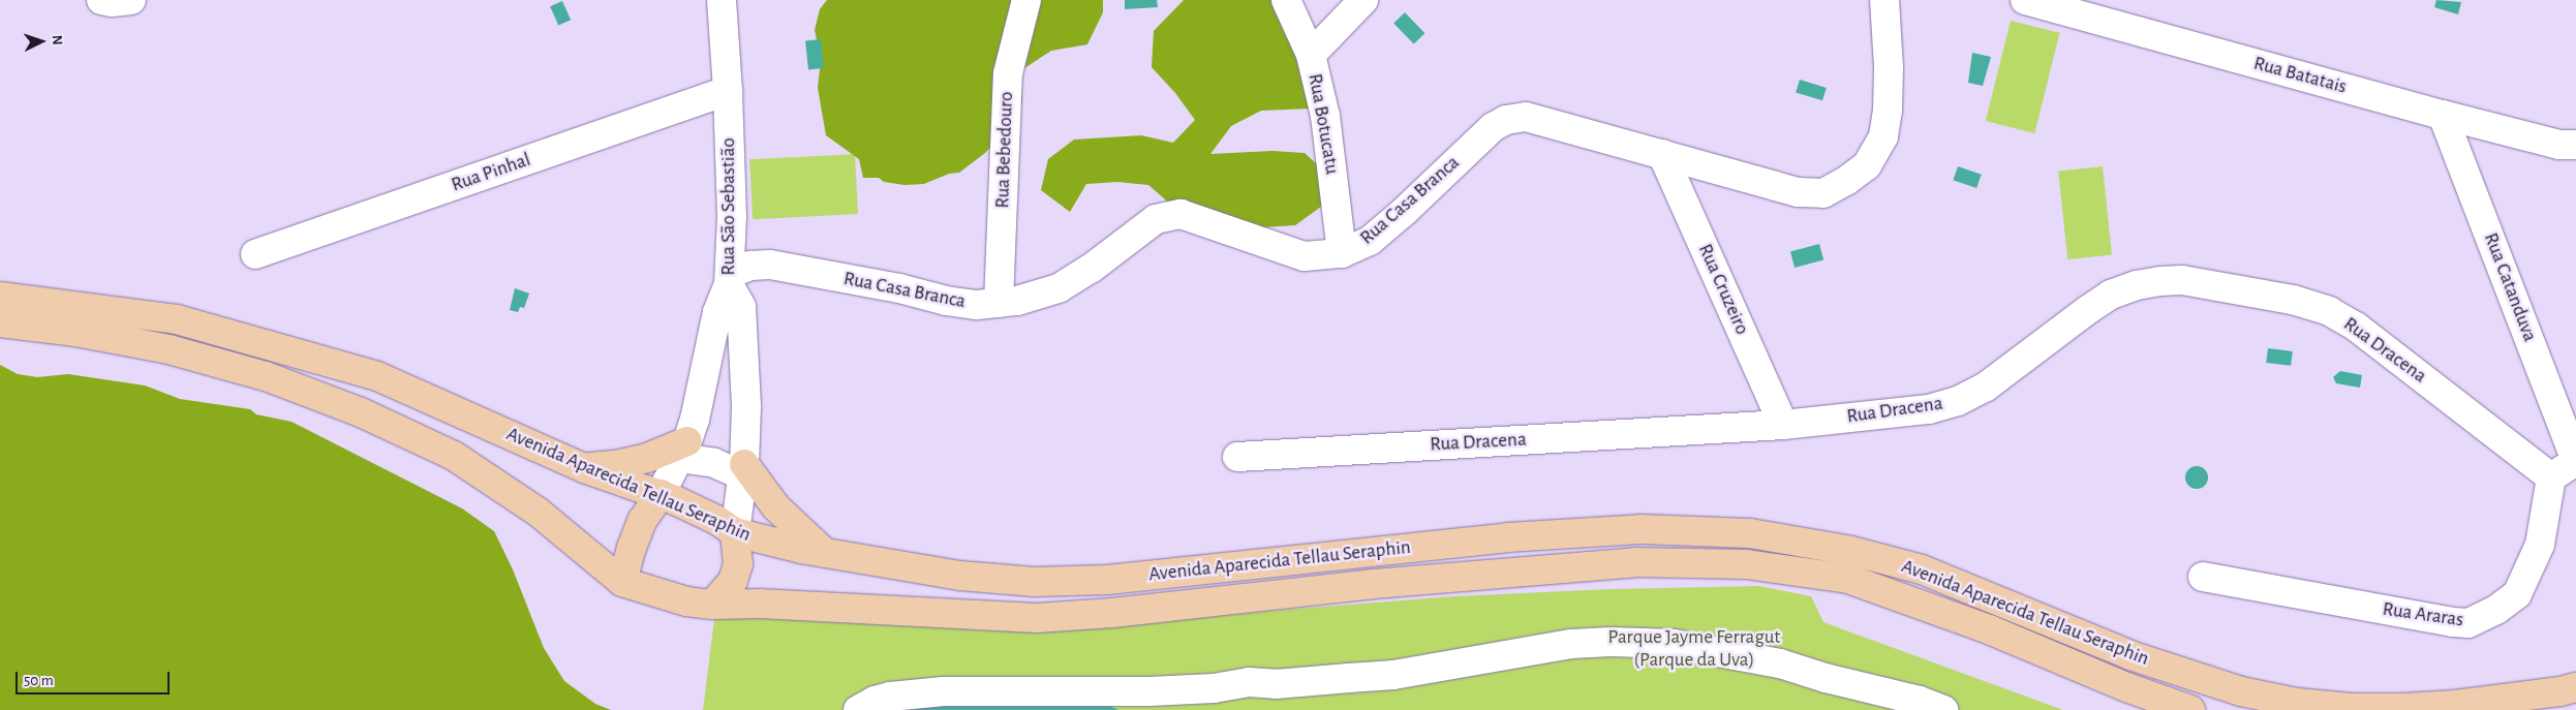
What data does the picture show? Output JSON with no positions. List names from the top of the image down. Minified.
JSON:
{"streets":{"main road":["Avenida Aparecida Tellau Seraphin"],"street":["Rua Batatais","Rua Botucatu","Rua Bebedouro","Rua Pinhal","Rua Casa Branca","Rua São Sebastião","Rua Catanduva","Rua Cruzeiro","Rua Dracena","Rua Araras"]},"crossings":[["Rua Batatais","Rua Catanduva"],["Rua Botucatu","Rua Casa Branca"],["Rua Bebedouro","Rua Casa Branca"],["Rua Pinhal","Rua São Sebastião"],["Rua Casa Branca","Rua São Sebastião"],["Rua Casa Branca","Rua Cruzeiro"],["Rua São Sebastião","Avenida Aparecida Tellau Seraphin"],["Rua Cruzeiro","Rua Dracena"],["Rua Dracena","Rua Araras"]],"parks":["Parque Jayme Ferragut (Parque da Uva)"],"scale_bar":"50 m","north":"right"}
